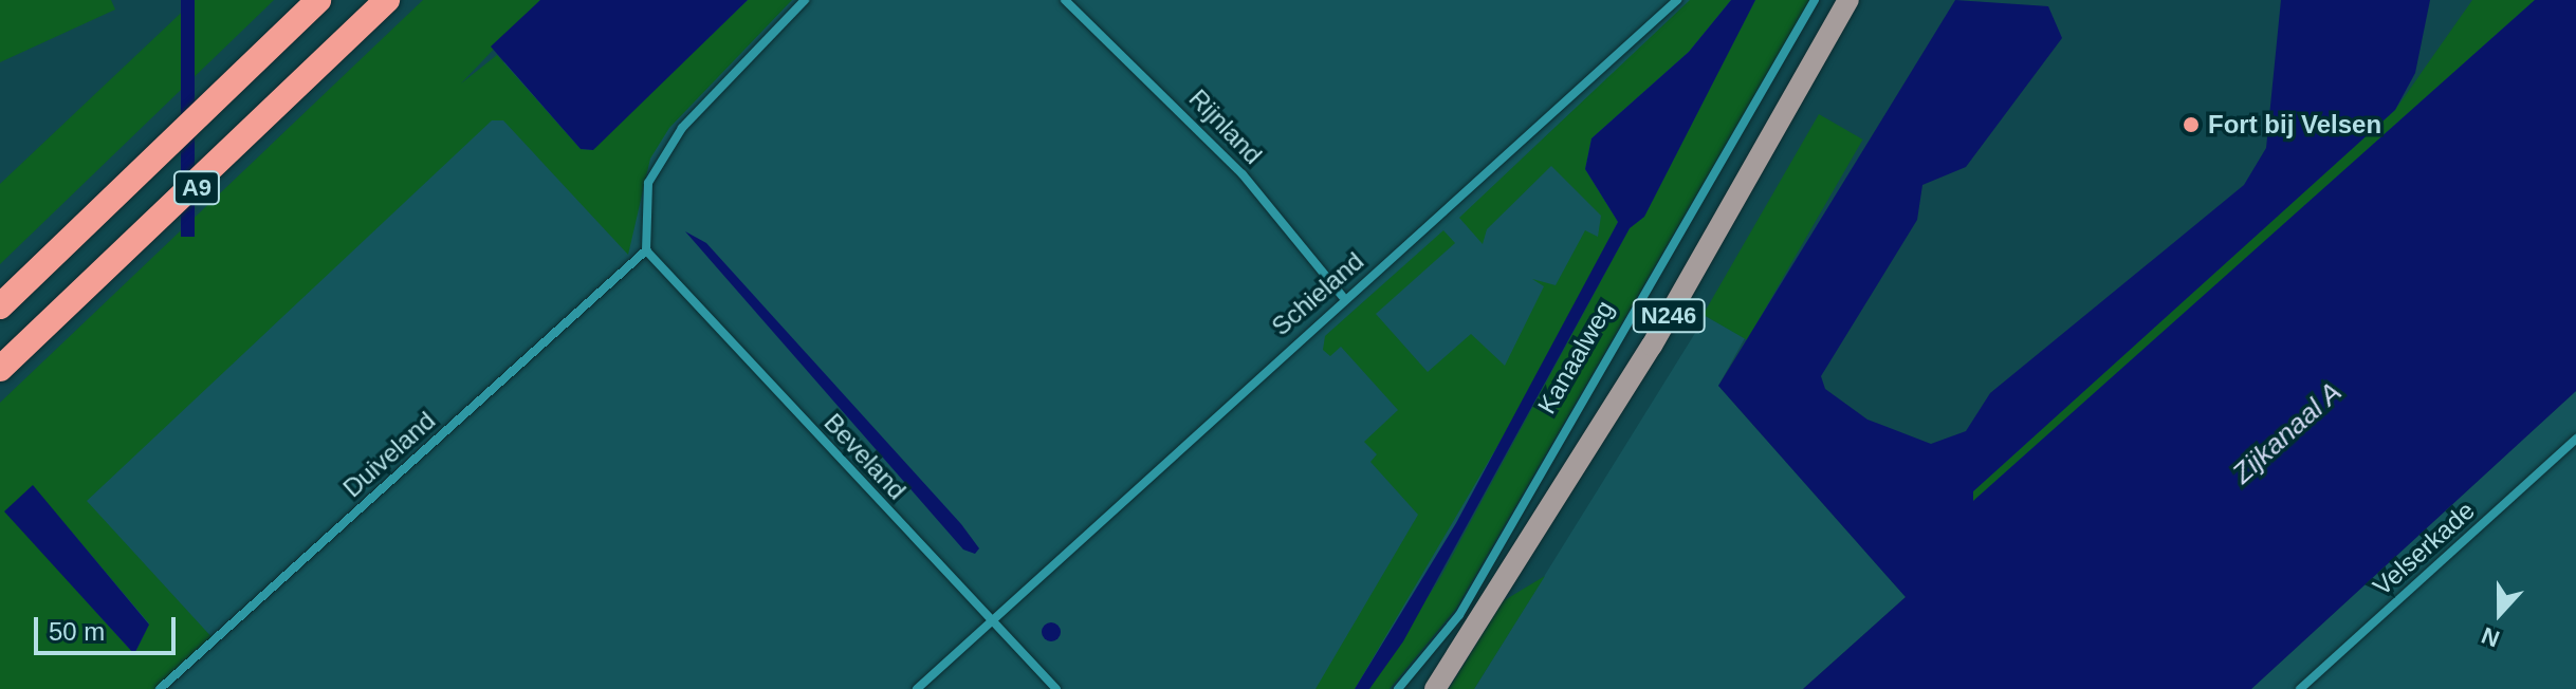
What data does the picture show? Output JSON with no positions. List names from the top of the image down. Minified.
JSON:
{"streets":{"highway":["A9"],"main road":["N246"],"street":["Rijnland","Schieland","Kanaalweg","Duiveland","Beveland","Velserkade"]},"crossings":[["Rijnland","Schieland"],["Schieland","Beveland"],["Duiveland","Beveland"]],"water":["Zijkanaal A"],"places":["Fort bij Velsen"],"scale_bar":"50 m","north":"bottom"}
